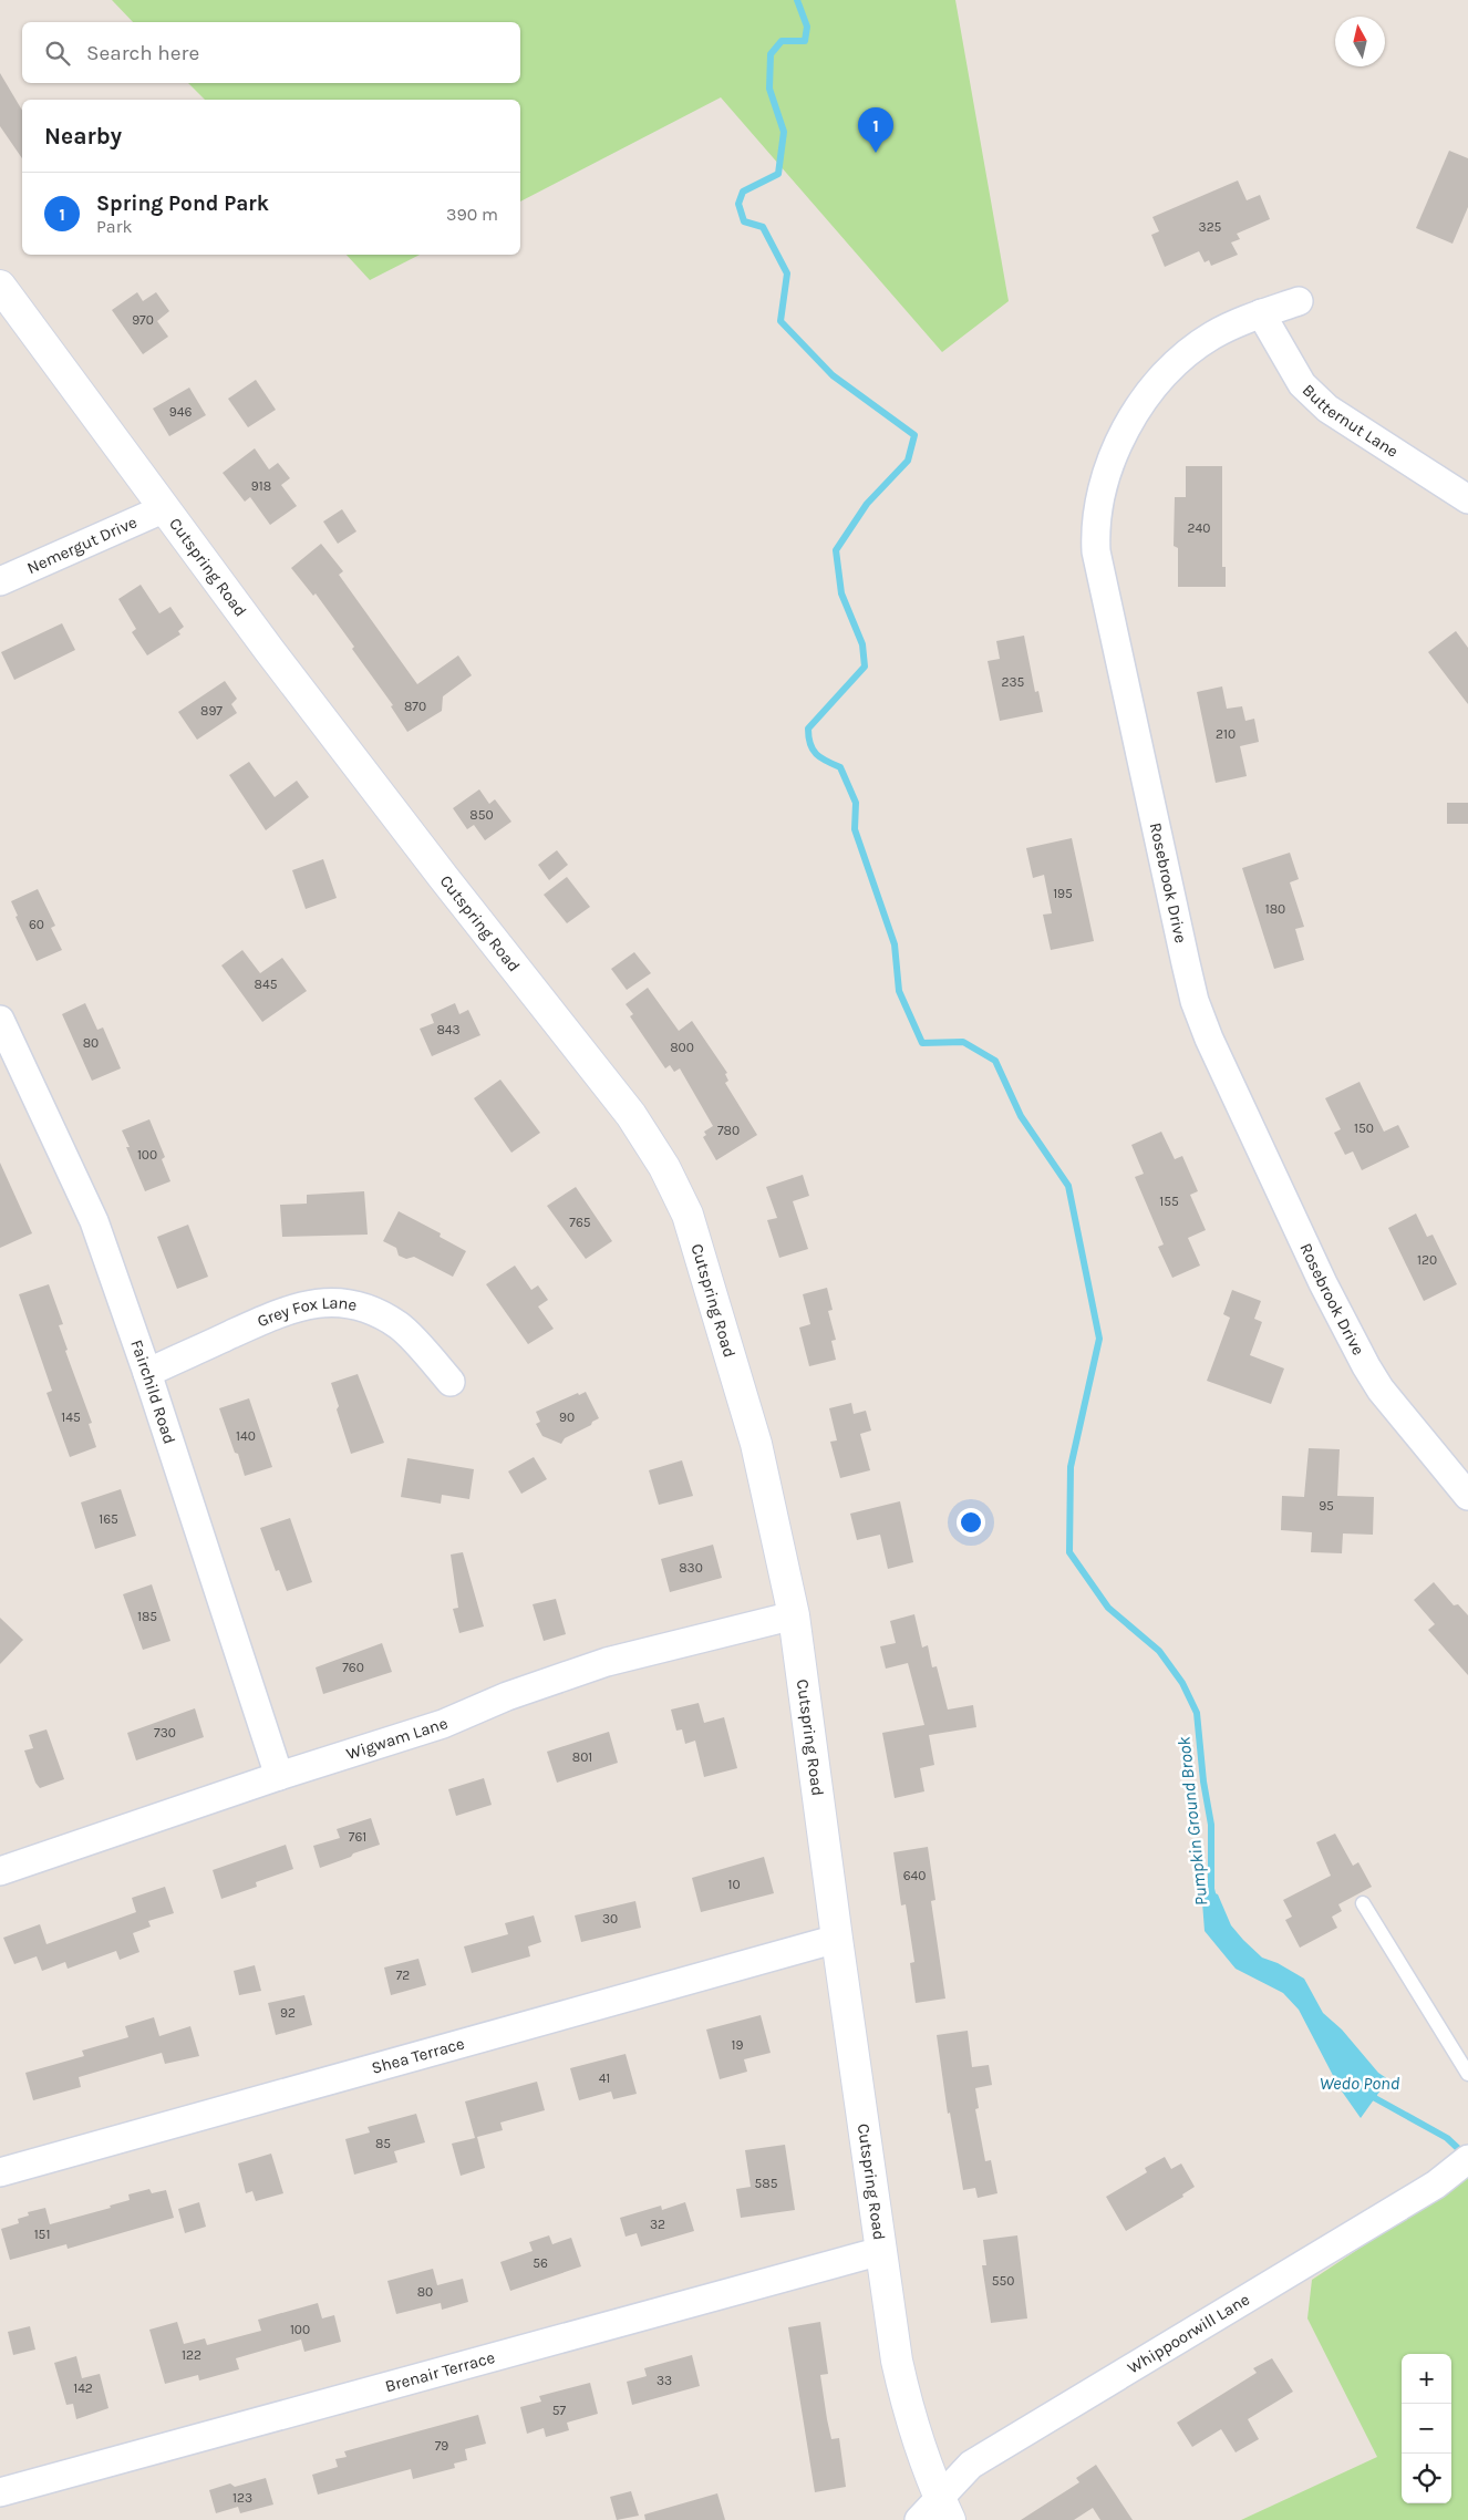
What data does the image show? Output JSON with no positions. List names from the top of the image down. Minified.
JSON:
{"streets":{"street":["Butternut Lane","Nemergut Drive","Cutspring Road","Rosebrook Drive","Grey Fox Lane","Fairchild Road","Wigwam Lane","Shea Terrace","Whippoorwill Lane","Brenair Terrace"]},"crossings":[["Butternut Lane","Rosebrook Drive"],["Nemergut Drive","Cutspring Road"],["Cutspring Road","Wigwam Lane"],["Cutspring Road","Shea Terrace"],["Cutspring Road","Whippoorwill Lane"],["Cutspring Road","Brenair Terrace"],["Grey Fox Lane","Fairchild Road"],["Fairchild Road","Wigwam Lane"]],"water":["Pumpkin Ground Brook","Wedo Pond"],"house_numbers":["325","970","946","918","240","235","870","897","210","850","195","180","60","845","843","80","800","150","780","100","155","765","120","145","90","140","95","165","830","185","760","730","801","761","640","10","30","72","92","19","41","85","585","32","151","56","550","80","100","122","33","142","57","79","123"],"north":"top","page":{"search":"Search here","heading":"Nearby","pins":"1","list":[{"mark":"1","name":"Spring Pond Park","note":"Park","value":"390 m"}],"map_buttons":["+","−"]}}
